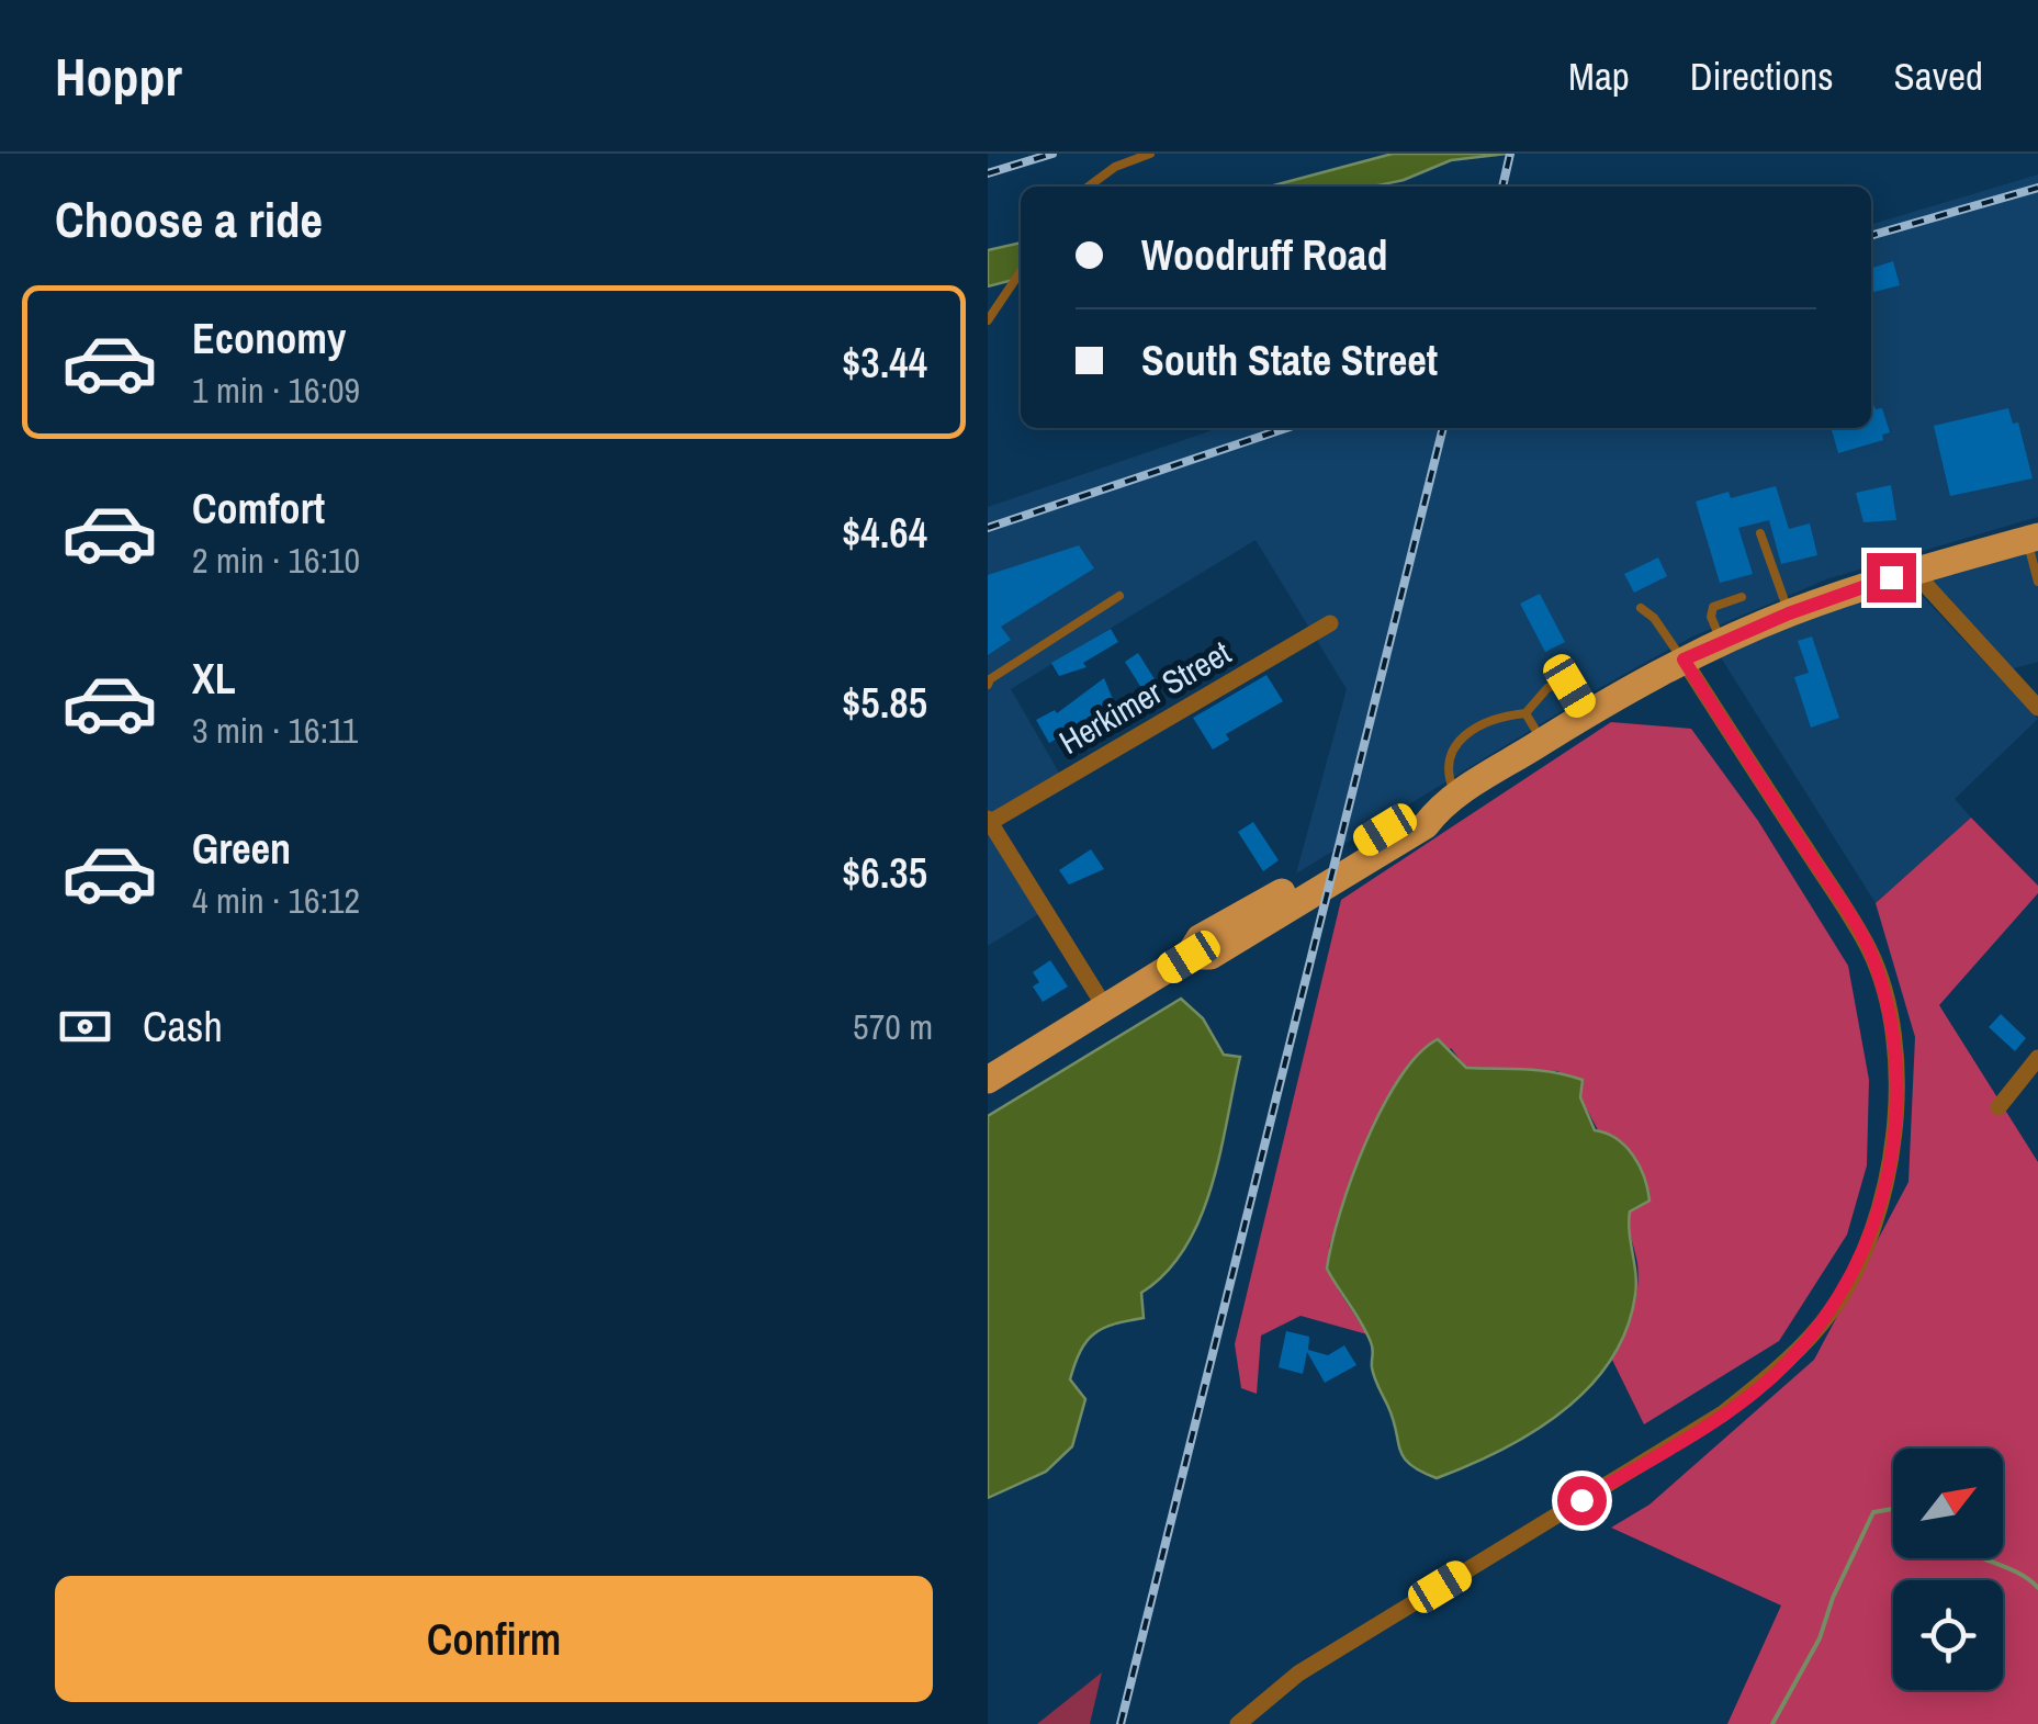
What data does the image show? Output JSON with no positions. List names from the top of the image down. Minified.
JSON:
{"streets":{"street":["Herkimer Street"]},"north":"top right","page":{"header":"Hoppr","nav":["Map","Directions","Saved"],"heading":"Choose a ride","banner":["Woodruff Road","South State Street"],"list":[{"name":"Economy","note":"1 min · 16:09","value":"$3.44"},{"name":"Comfort","note":"2 min · 16:10","value":"$4.64"},{"name":"XL","note":"3 min · 16:11","value":"$5.85"},{"name":"Green","note":"4 min · 16:12","value":"$6.35"}],"pay":["Cash","570 m"],"buttons":"Confirm"}}
